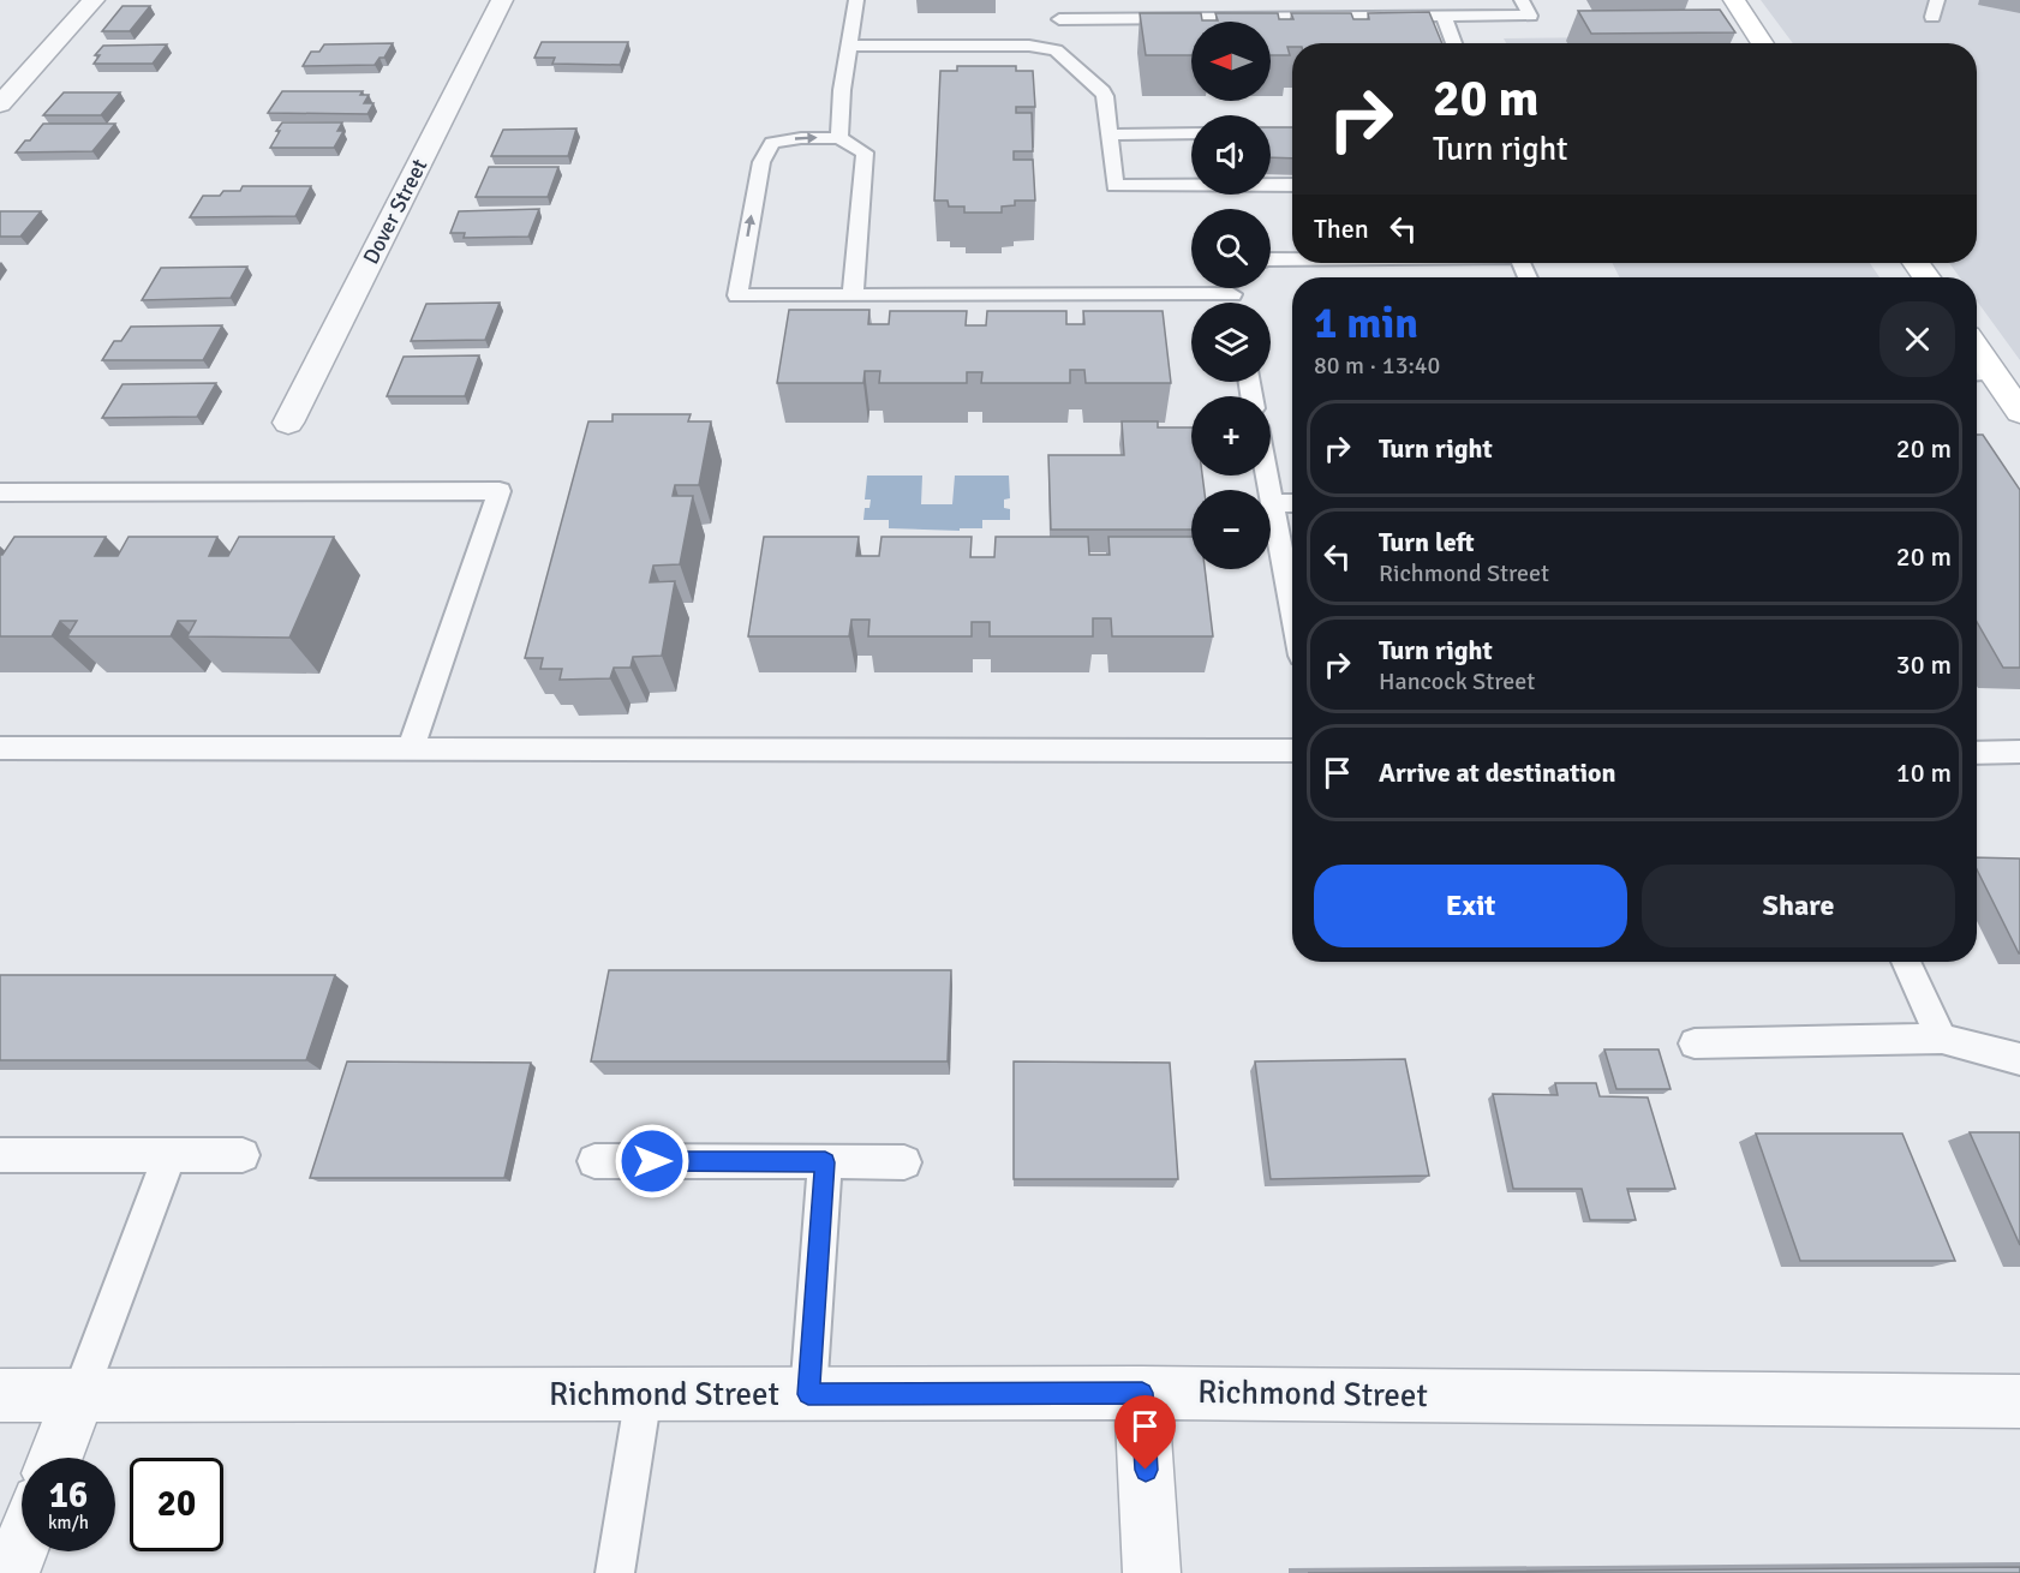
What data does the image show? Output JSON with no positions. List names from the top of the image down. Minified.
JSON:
{"streets":{"street":["Dover Street","Richmond Street"]},"north":"left","page":{"map_buttons":["+","−"],"turn":["20 m","Turn right"],"then":"Then","heading":["1 min","80 m · 13:40"],"list":[{"name":"Turn right","value":"20 m"},{"name":"Turn left","note":"Richmond Street","value":"20 m"},{"name":"Turn right","note":"Hancock Street","value":"30 m"},{"name":"Arrive at destination","value":"10 m"}],"buttons":["Exit","Share"],"speed":"16 km/h","limit":"20"}}
